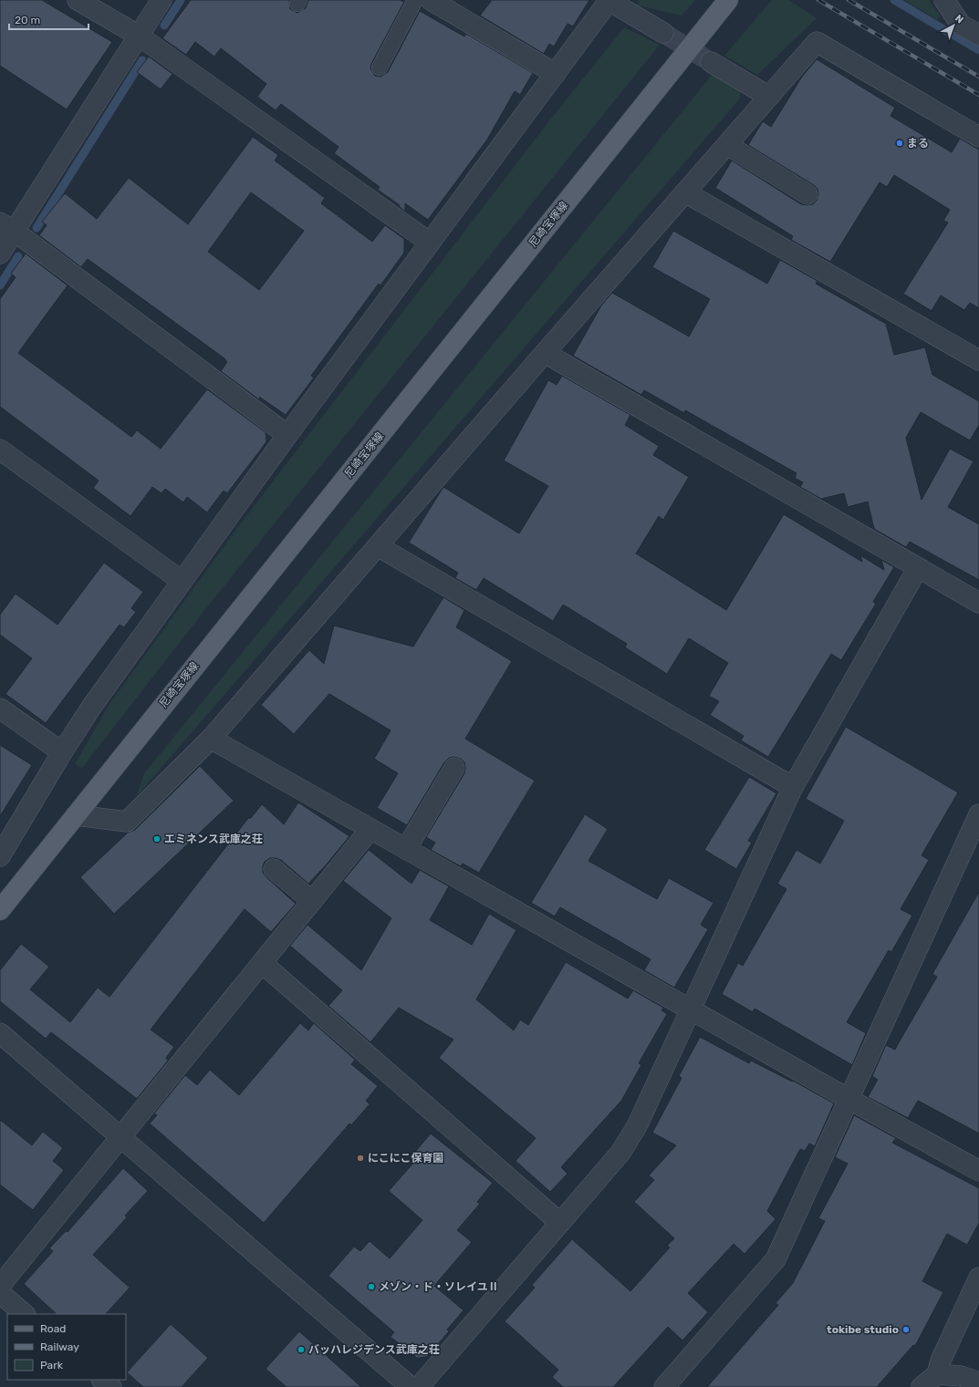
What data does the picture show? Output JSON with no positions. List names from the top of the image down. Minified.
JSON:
{"streets":{"main road":["尼崎宝塚線"]},"places":["まる","エミネンス武庫之荘","にこにこ保育園","メゾン・ド・ソレイユⅡ","tokibe studio","バッハレジデンス武庫之荘"],"legend":["Road","Railway","Park"],"scale_bar":"20 m","north":"top right"}
